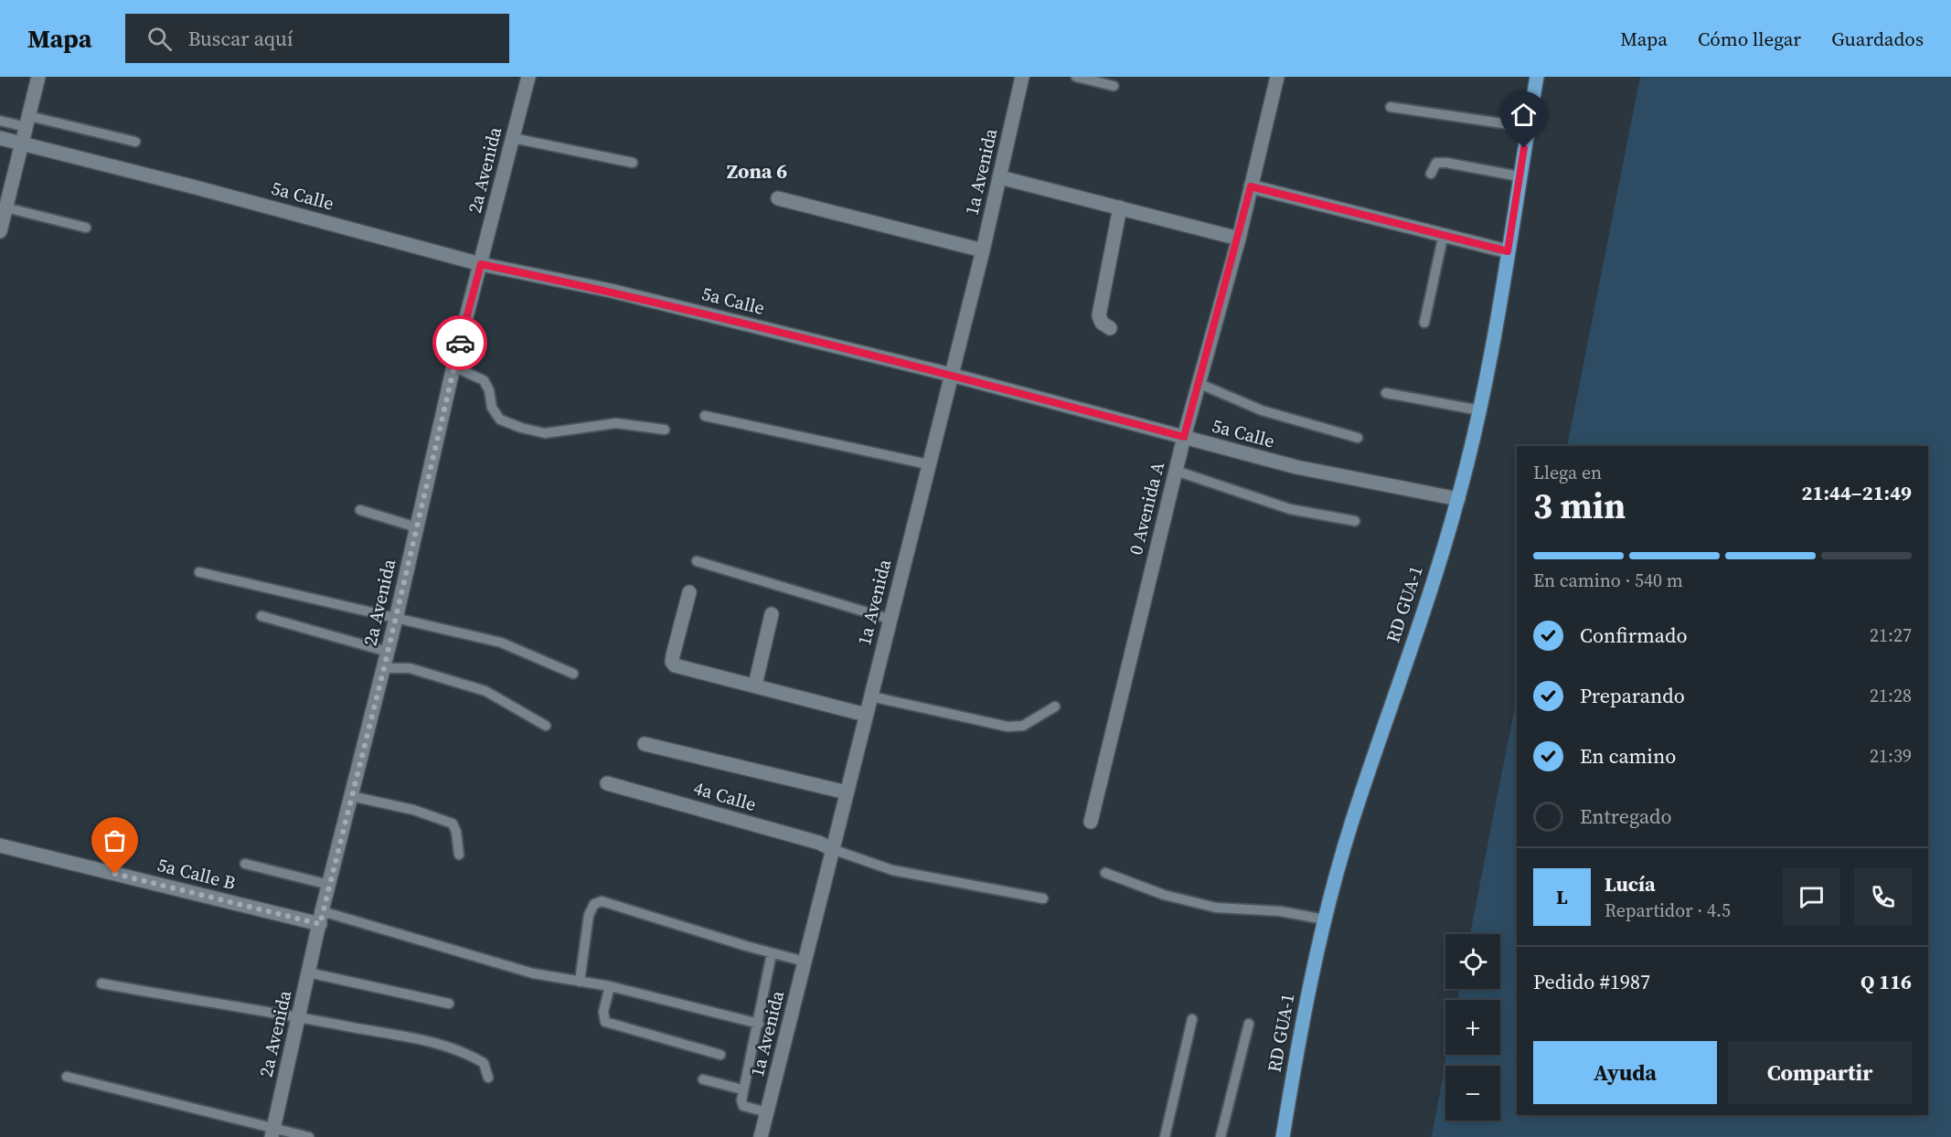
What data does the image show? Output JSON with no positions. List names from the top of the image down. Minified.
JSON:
{"streets":{"main road":["RD GUA-1"],"street":["2a Avenida","1a Avenida","5a Calle","0 Avenida A","4a Calle","5a Calle B"]},"crossings":[["2a Avenida","5a Calle"],["2a Avenida","5a Calle B"],["1a Avenida","5a Calle"],["1a Avenida","4a Calle"],["5a Calle","0 Avenida A"],["5a Calle","RD GUA-1"]],"districts":["Zona 6"],"page":{"header":"Mapa","search":"Buscar aquí","nav":["Mapa","Cómo llegar","Guardados"],"heading":["3 min","Llega en","21:44–21:49"],"panel":["Lucía","Repartidor · 4.5","Pedido #1987","Q 116"],"bar":"En camino · 540 m","list":[["Confirmado","21:27"],["Preparando","21:28"],["En camino","21:39"],"Entregado"],"round":"L","map_buttons":["+","−"],"buttons":["Ayuda","Compartir"]}}
